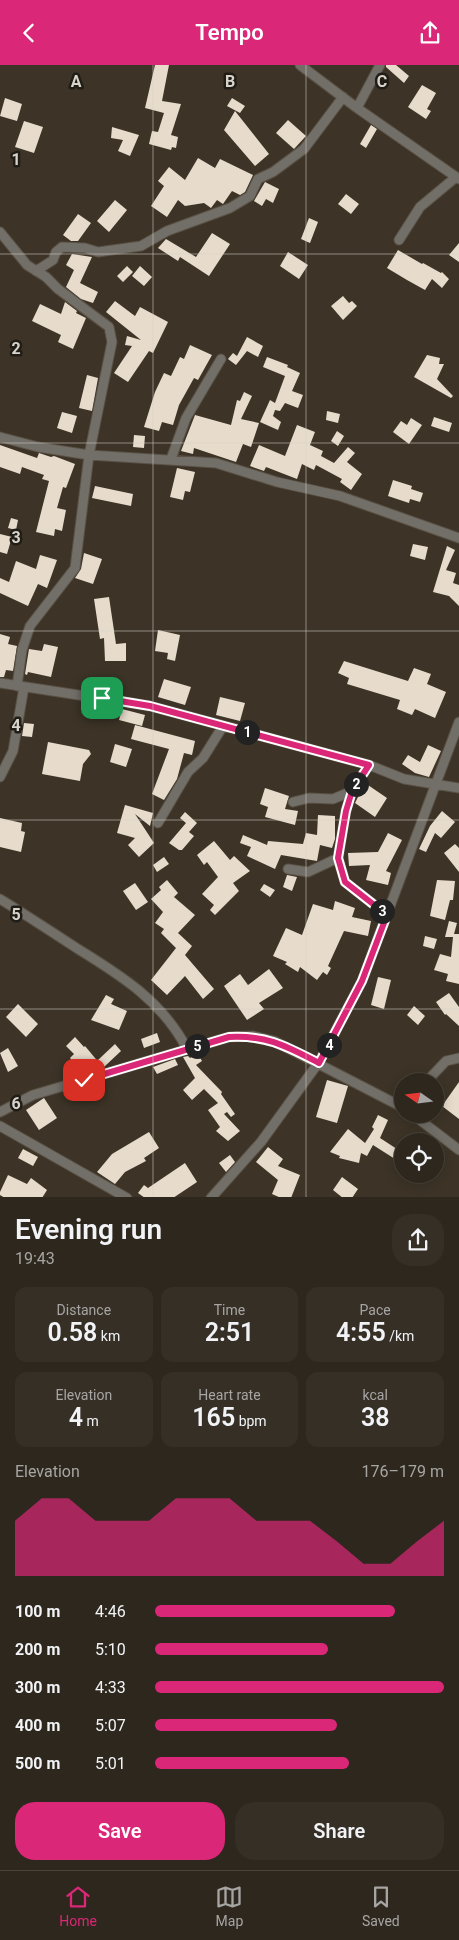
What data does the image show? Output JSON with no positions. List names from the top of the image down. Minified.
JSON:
{"north":"left","page":{"header":"Tempo","pins":["1","2","3","4","5"],"heading":["Evening run","19:43"],"stats":[["Distance","0.58 km"],["Time","2:51"],["Pace","4:55 /km"],["Elevation","4 m"],["Heart rate","165 bpm"],["kcal","38"]],"chart":["Elevation","176–179 m"],"list":[{"name":"100 m","note":"4:46"},{"name":"200 m","note":"5:10"},{"name":"300 m","note":"4:33"},{"name":"400 m","note":"5:07"},{"name":"500 m","note":"5:01"}],"buttons":["Save","Share"],"tabs":["Home","Map","Saved"]},"grid":{"columns":["A","B","C"],"rows":["1","2","3","4","5","6"]}}
